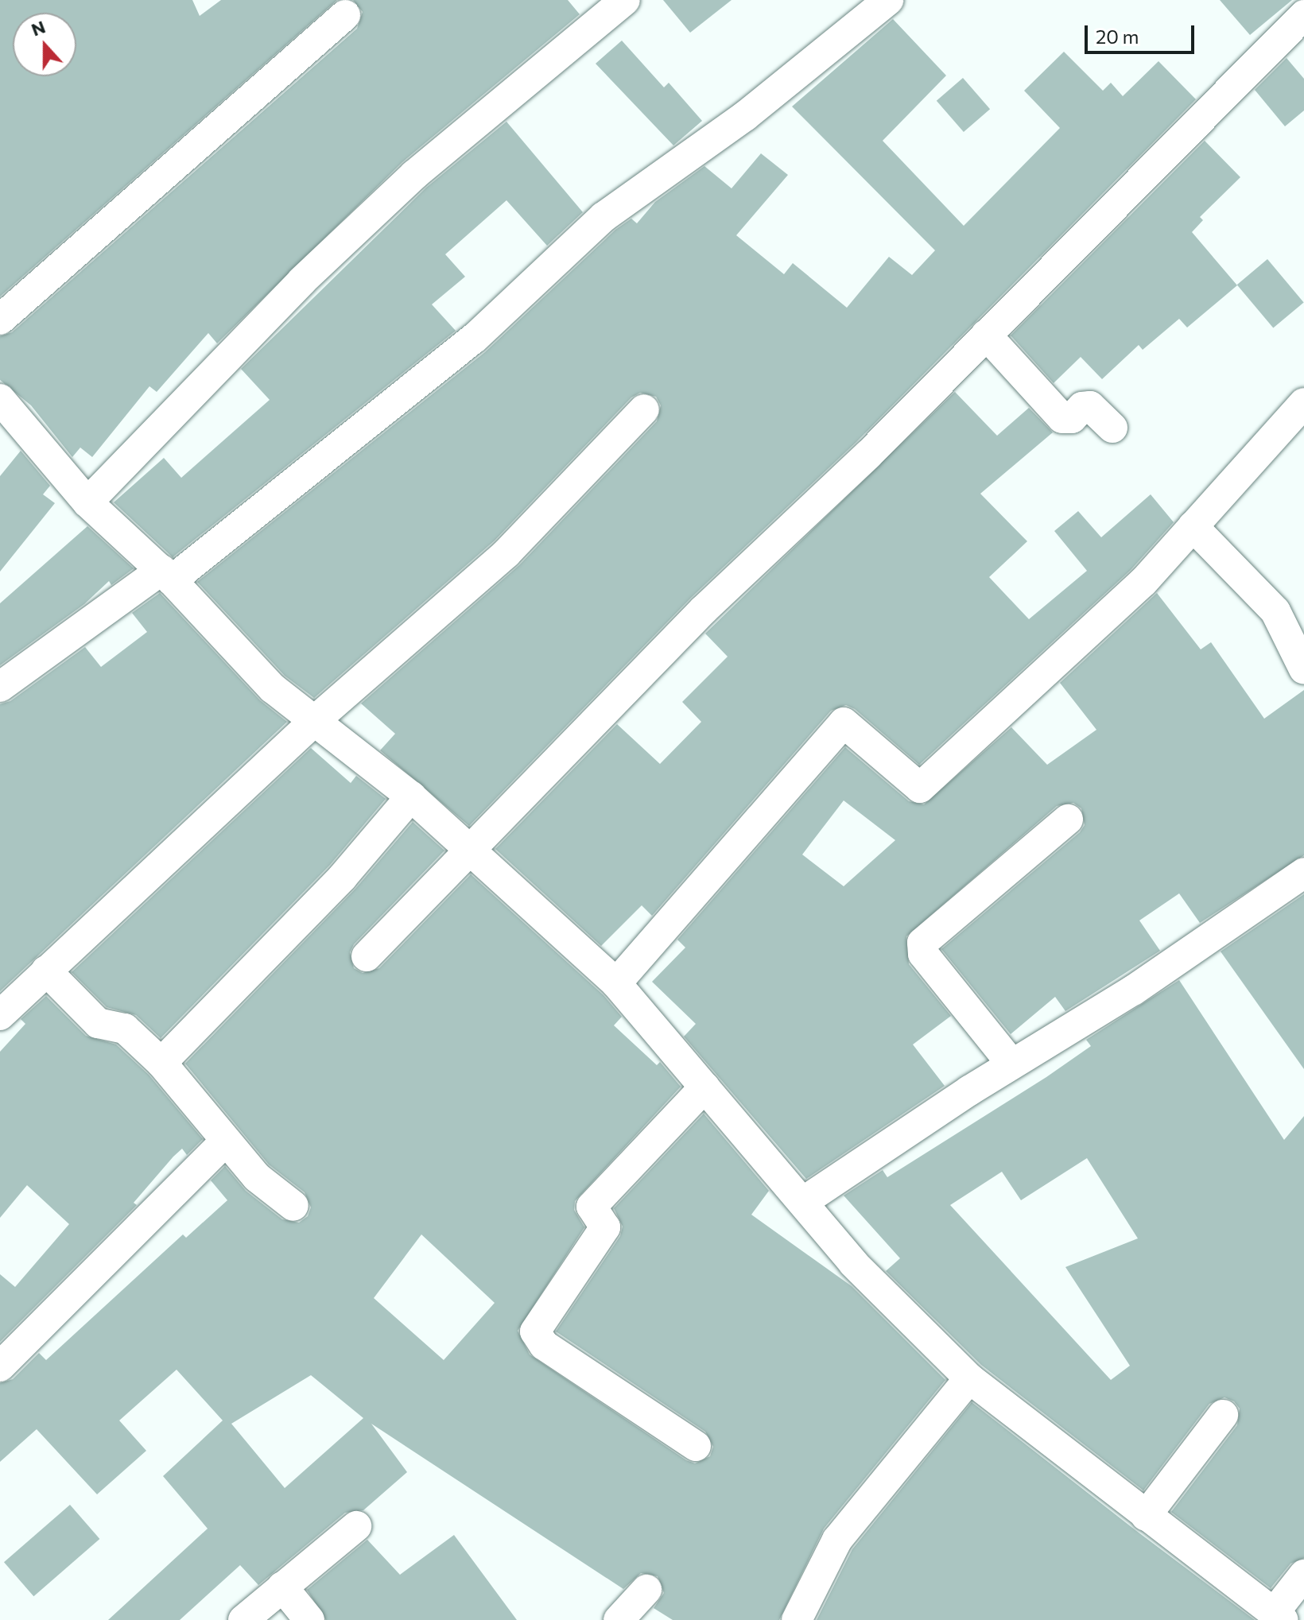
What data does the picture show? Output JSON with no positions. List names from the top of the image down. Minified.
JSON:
{"scale_bar":"20 m","north":"top"}
